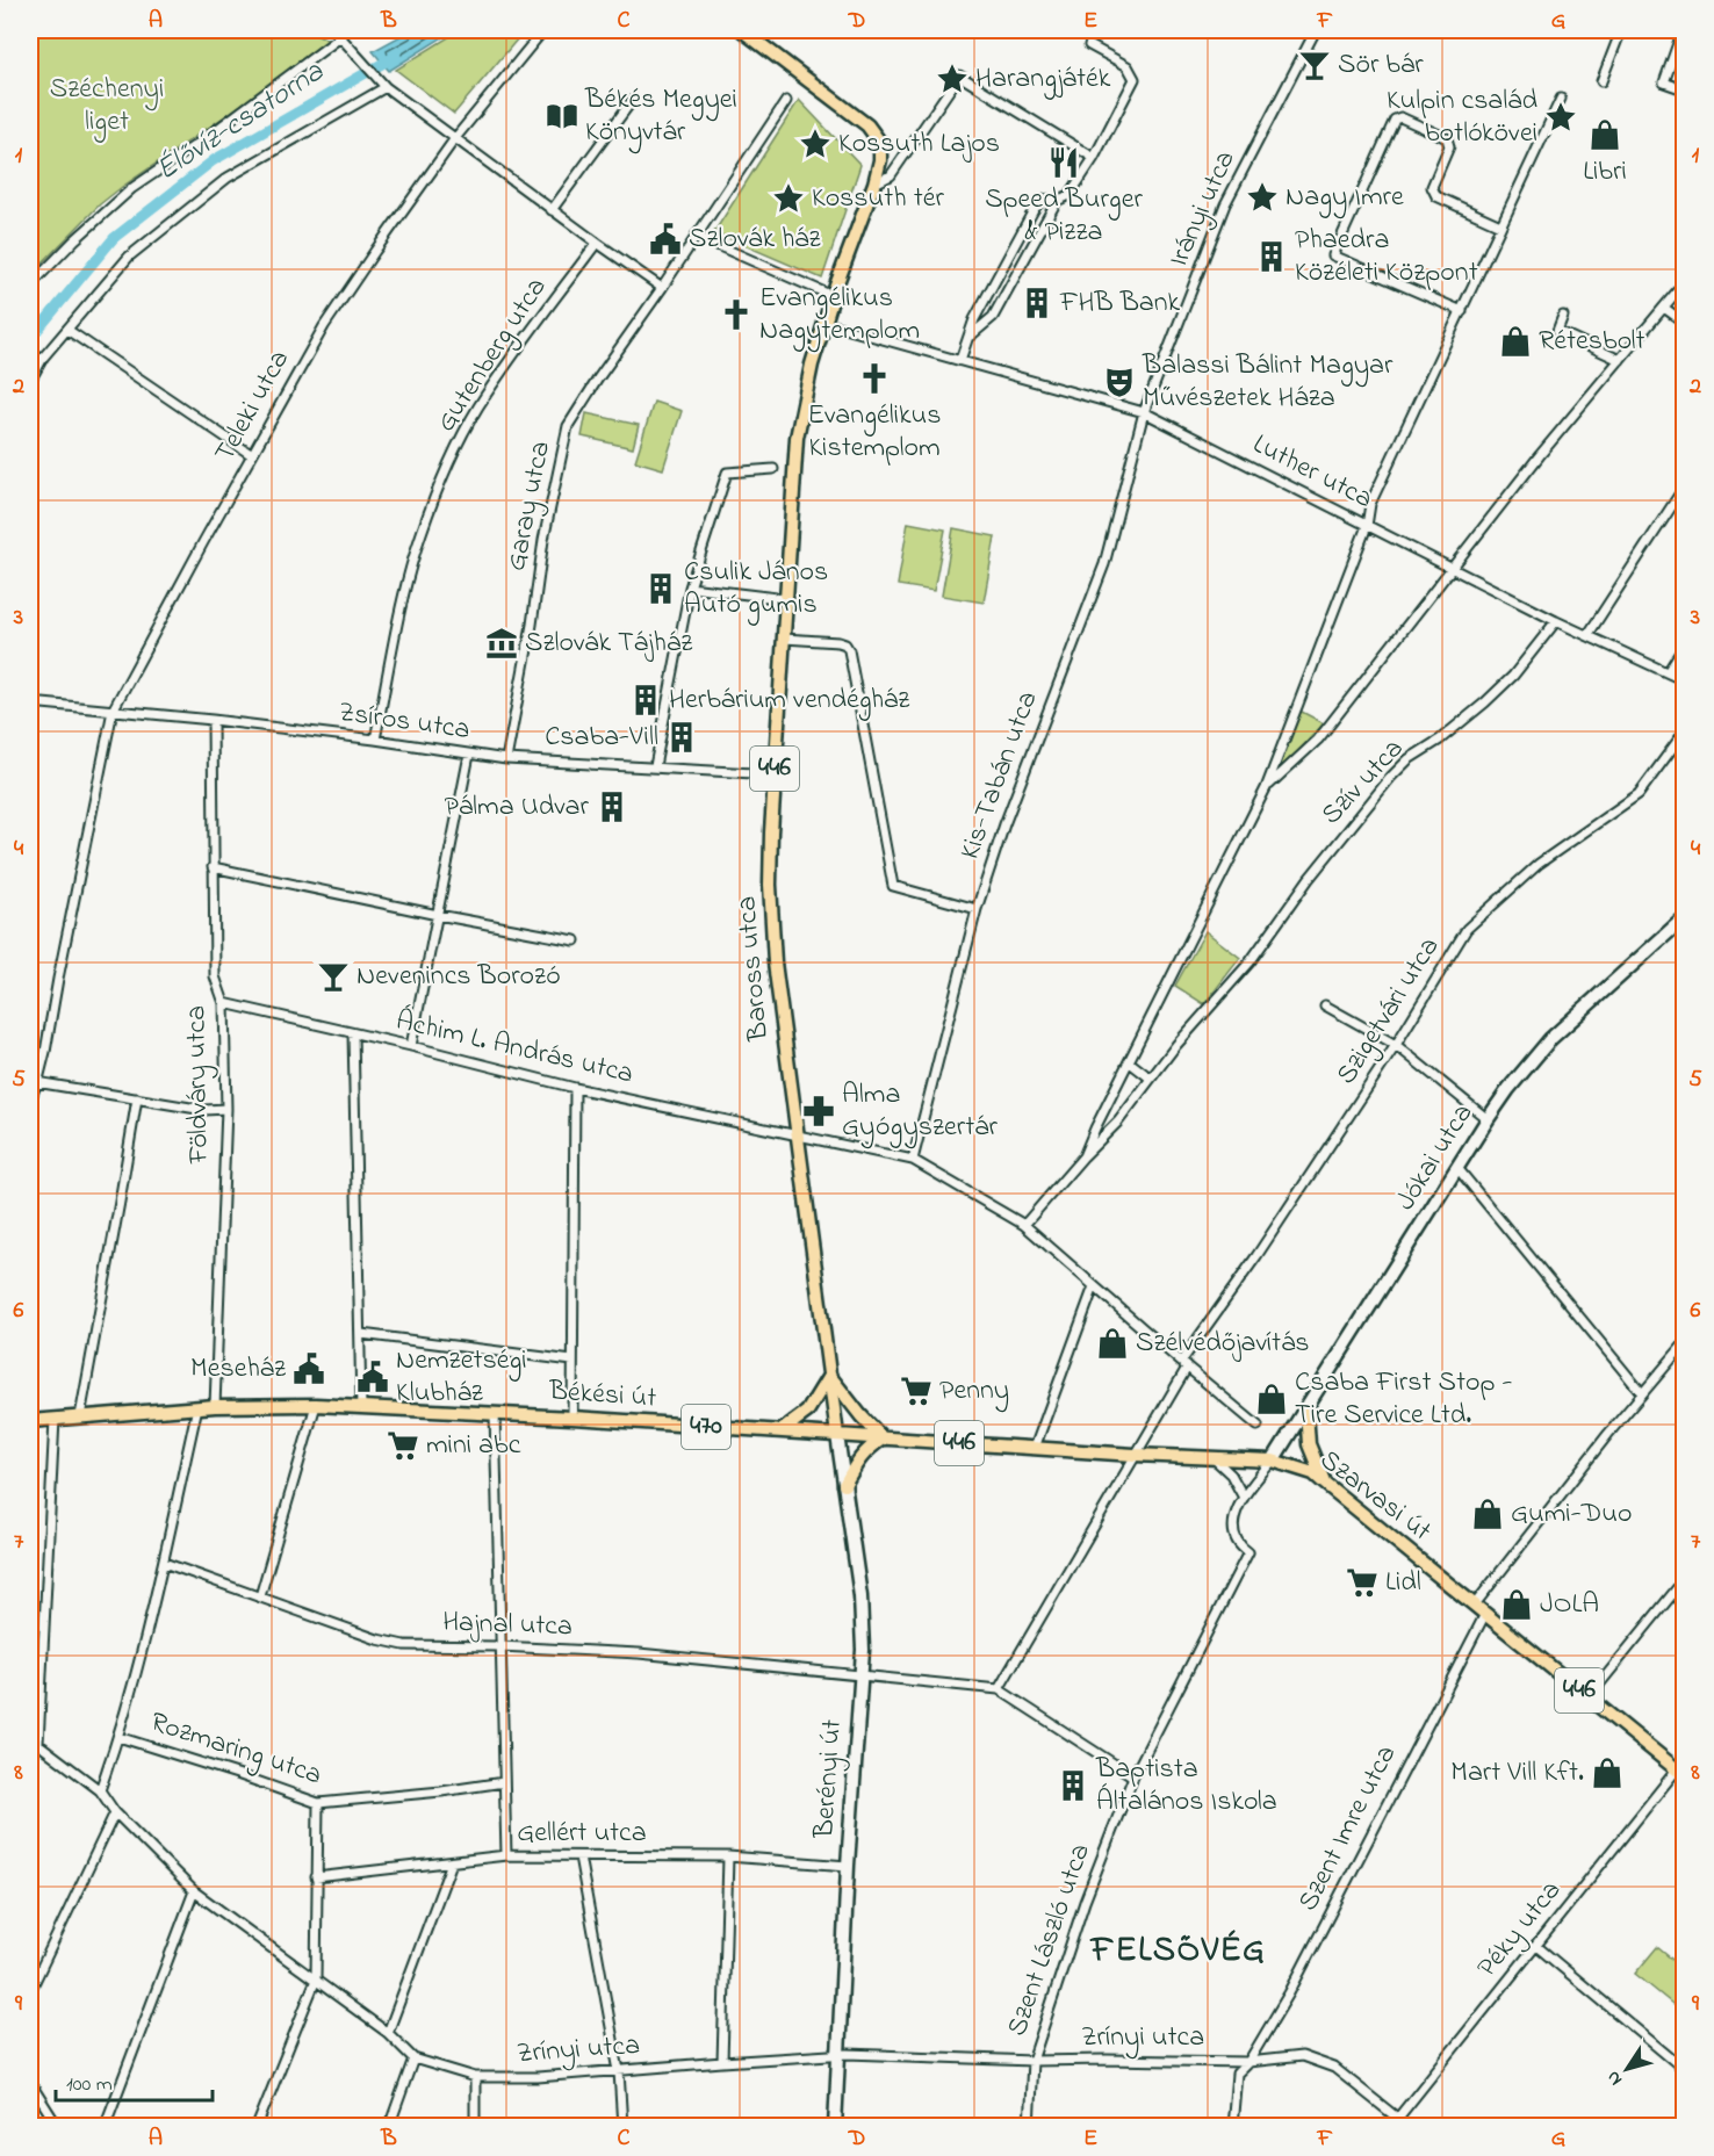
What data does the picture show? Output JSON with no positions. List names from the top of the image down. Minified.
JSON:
{"streets":{"main road":["446","Baross utca","Békési út","470","Szarvasi út"],"street":["Irányi utca","Gutenberg utca","Teleki utca","Luther utca","Garay utca","Zsíros utca","Kis-Tabán utca","Szív utca","Szigetvári utca","Áchim L. András utca","Földváry utca","Jókai utca","Hajnal utca","Rozmaring utca","Berényi út","Szent Imre utca","Gellért utca","Péky utca","Szent László utca","Zrínyi utca"]},"crossings":[["Irányi utca","Luther utca"],["Irányi utca","Kis-Tabán utca"],["Gutenberg utca","Zsíros utca"],["Teleki utca","Zsíros utca"],["Luther utca","446"],["Luther utca","Kis-Tabán utca"],["Luther utca","Szív utca"],["Luther utca","Baross utca"],["Garay utca","Zsíros utca"],["Zsíros utca","Baross utca"],["Zsíros utca","Földváry utca"],["446","Baross utca"],["Baross utca","Áchim L. András utca"],["Baross utca","Békési út"],["Baross utca","Szarvasi út"],["Baross utca","Berényi út"],["Szigetvári utca","Szarvasi út"],["Szigetvári utca","Hajnal utca"],["Áchim L. András utca","Földváry utca"],["Földváry utca","Békési út"],["Jókai utca","Szarvasi út"],["Jókai utca","Szent László utca"],["Békési út","Szarvasi út"],["Békési út","Berényi út"],["Szarvasi út","Berényi út"],["Szarvasi út","Szent Imre utca"],["Szarvasi út","Péky utca"],["Szarvasi út","Szent László utca"],["Hajnal utca","Berényi út"],["Berényi út","Gellért utca"],["Berényi út","Zrínyi utca"],["Szent Imre utca","Zrínyi utca"],["Péky utca","Zrínyi utca"],["Szent László utca","Zrínyi utca"]],"districts":["FELSŐVÉG"],"water":["Élővíz-csatorna"],"parks":["Széchenyi liget"],"places":{"bar":["Sör bár","Nevenincs Borozó"],"place":["Harangjáték","Kulpin család botlókövei","Kossuth Lajos","Nagy Imre","Kossuth tér"],"library":["Békés Megyei Könyvtár"],"shop":["Libri","Rétesbolt","Szélvédőjavítás","Csaba First Stop - Tire Service Ltd.","Gumi-Duo","JOLA","Mart Vill Kft."],"restaurant":["Speed Burger & Pizza"],"public building":["Szlovák ház","Meseház","Nemzetségi Klubház"],"building":["Phaedra Közéleti Központ","FHB Bank","Csulik János Autó gumis","Herbárium vendégház","Csaba-Vill","Pálma Udvar","Baptista Általános Iskola"],"church":["Evangélikus Nagytemplom","Evangélikus Kistemplom"],"theatre":["Balassi Bálint Magyar Művészetek Háza"],"museum":["Szlovák Tájház"],"pharmacy":["Alma Gyógyszertár"],"supermarket":["Penny","mini abc","Lidl"]},"scale_bar":"100 m","north":"bottom left","grid":{"columns":["A","B","C","D","E","F","G"],"rows":["1","2","3","4","5","6","7","8","9"]}}
